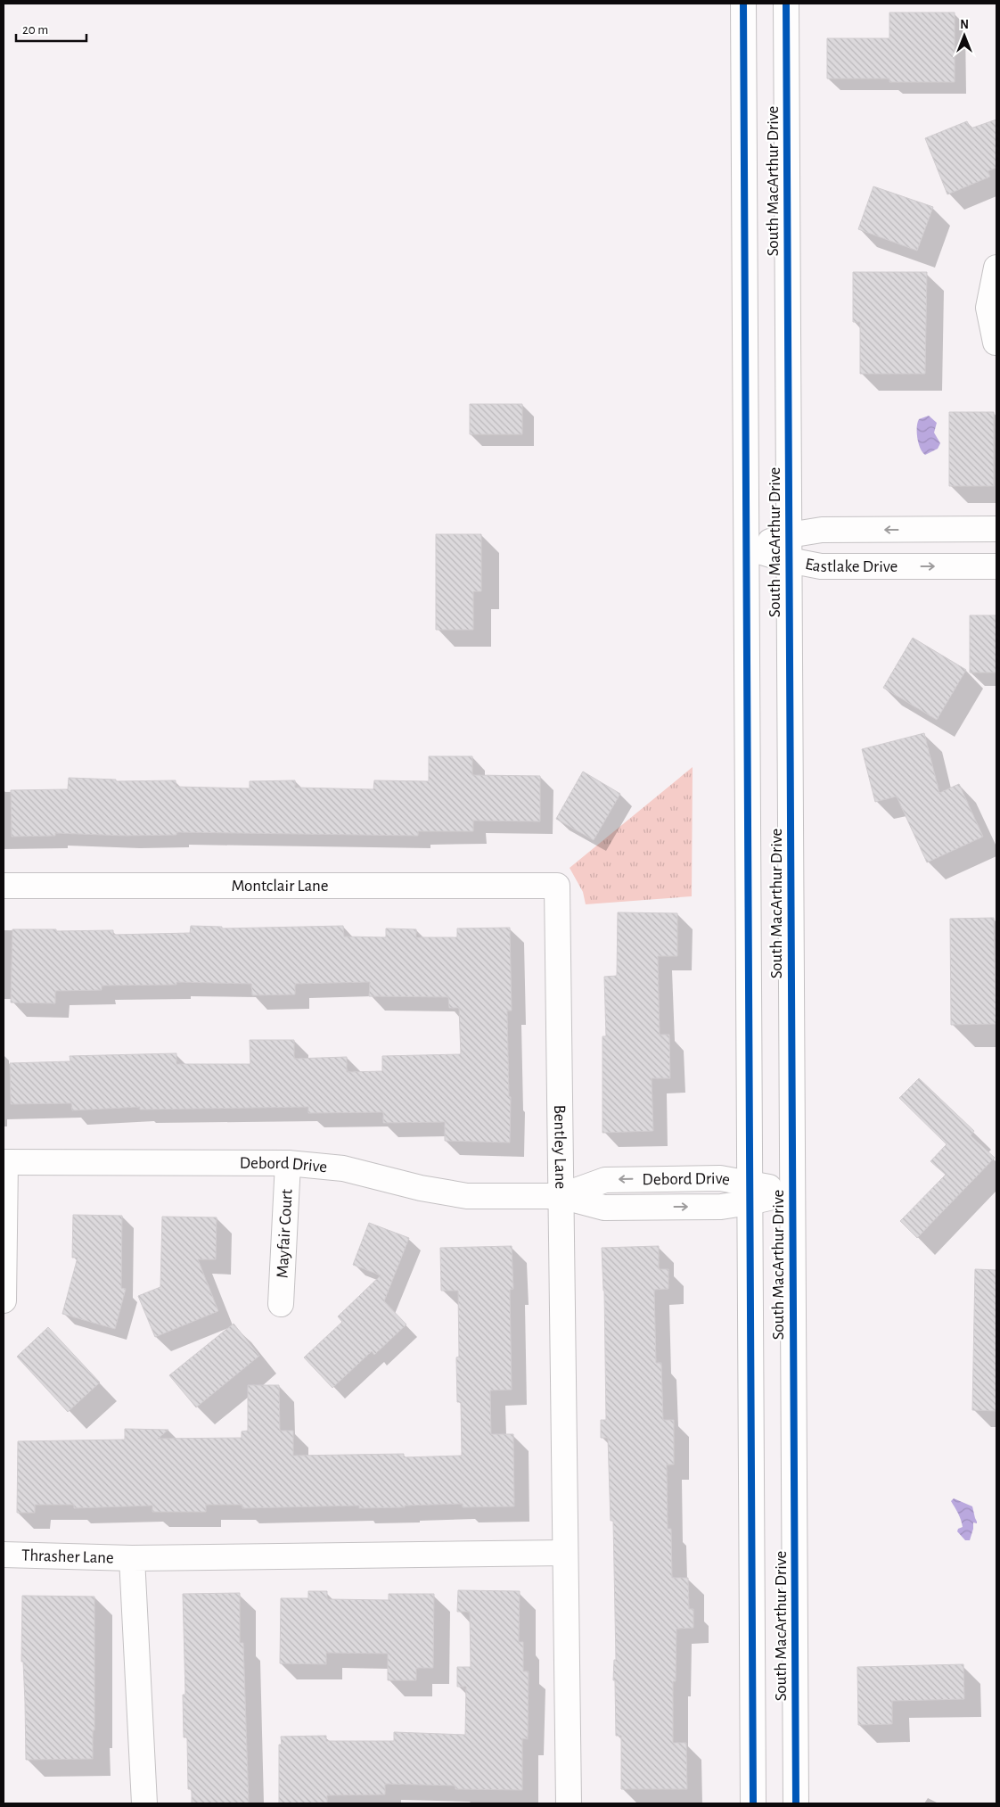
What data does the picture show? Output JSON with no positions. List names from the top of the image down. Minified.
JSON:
{"streets":{"street":["South MacArthur Drive","Eastlake Drive","Montclair Lane","Bentley Lane","Debord Drive","Mayfair Court","Thrasher Lane"]},"crossings":[["South MacArthur Drive","Eastlake Drive"],["South MacArthur Drive","Debord Drive"],["Montclair Lane","Bentley Lane"],["Bentley Lane","Debord Drive"],["Bentley Lane","Thrasher Lane"],["Debord Drive","Mayfair Court"]],"scale_bar":"20 m","north":"top"}
